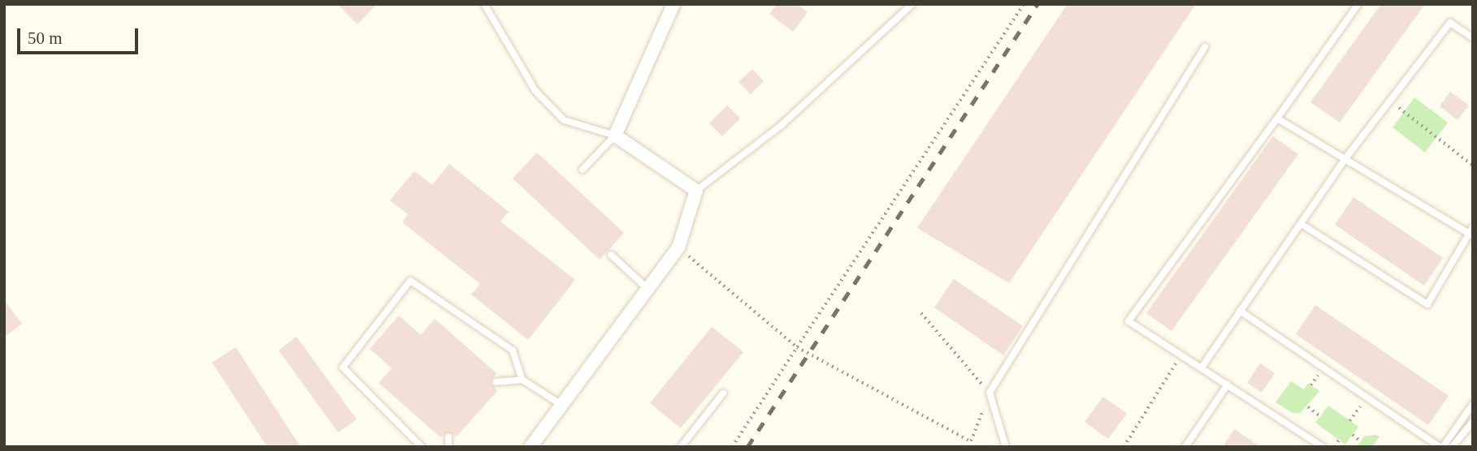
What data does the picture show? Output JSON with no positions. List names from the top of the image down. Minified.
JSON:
{"scale_bar":"50 m"}
